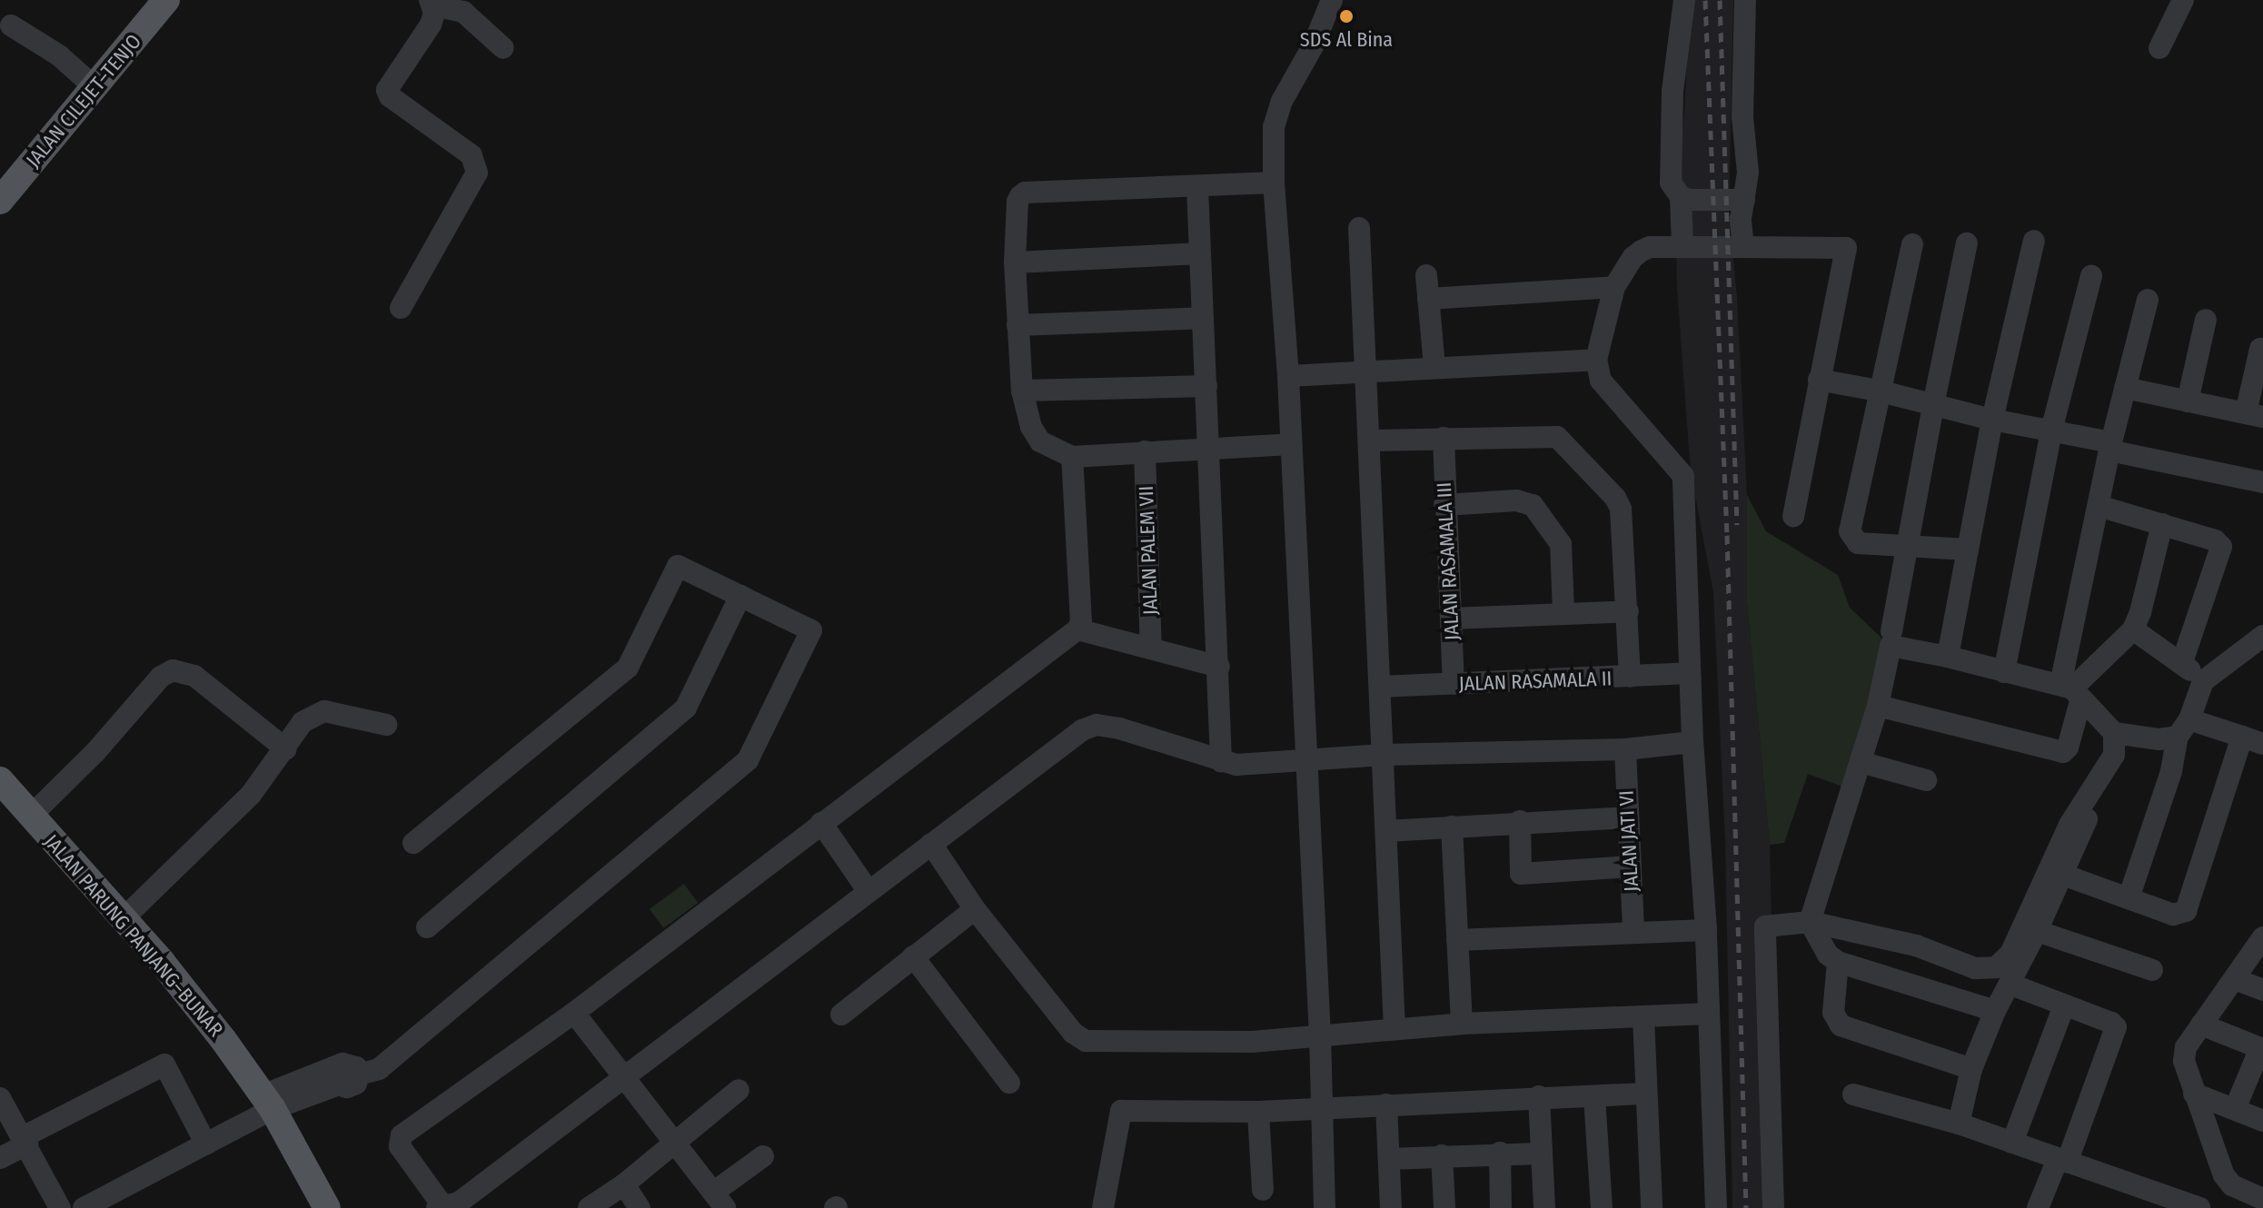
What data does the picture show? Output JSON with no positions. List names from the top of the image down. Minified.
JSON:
{"streets":{"main road":["JALAN CILEJET–TENJO","JALAN PARUNG PANJANG–BUNAR"],"street":["JALAN PALEM VII","JALAN RASAMALA III","JALAN RASAMALA II","JALAN JATI VI"]},"crossings":[["JALAN RASAMALA III","JALAN RASAMALA II"]],"places":["SDS Al Bina"]}
